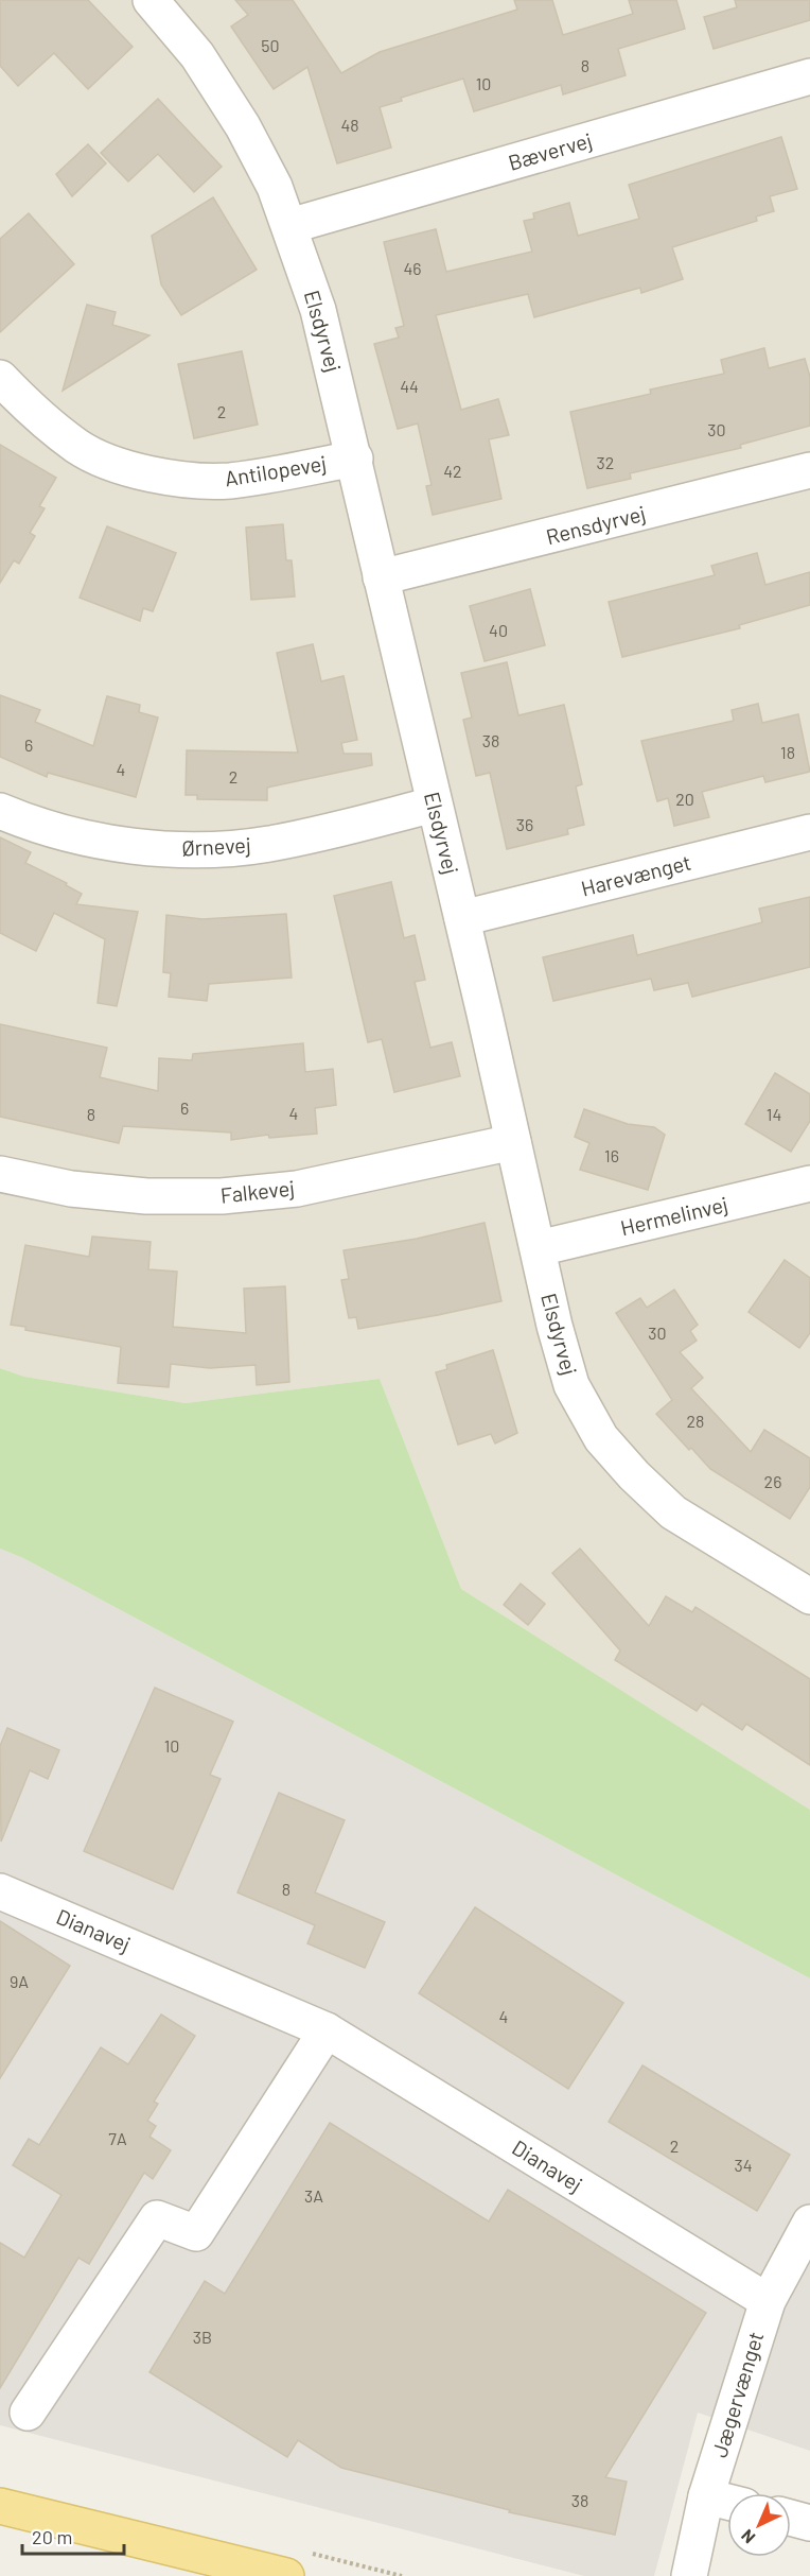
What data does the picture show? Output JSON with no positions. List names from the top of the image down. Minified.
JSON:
{"streets":{"street":["Bævervej","Elsdyrvej","Antilopevej","Rensdyrvej","Ørnevej","Harevænget","Falkevej","Hermelinvej","Dianavej","Jægervænget"]},"crossings":[["Bævervej","Elsdyrvej"],["Elsdyrvej","Antilopevej"],["Elsdyrvej","Rensdyrvej"],["Elsdyrvej","Ørnevej"],["Elsdyrvej","Harevænget"],["Elsdyrvej","Falkevej"],["Elsdyrvej","Hermelinvej"],["Dianavej","Jægervænget"]],"house_numbers":["50","8","10","48","46","44","2","30","32","42","40","38","6","18","4","2","20","36","6","4","8","14","16","30","28","26","10","8","9A","4","7A","2","34","3A","3B","38"],"scale_bar":"20 m","north":"bottom left"}
